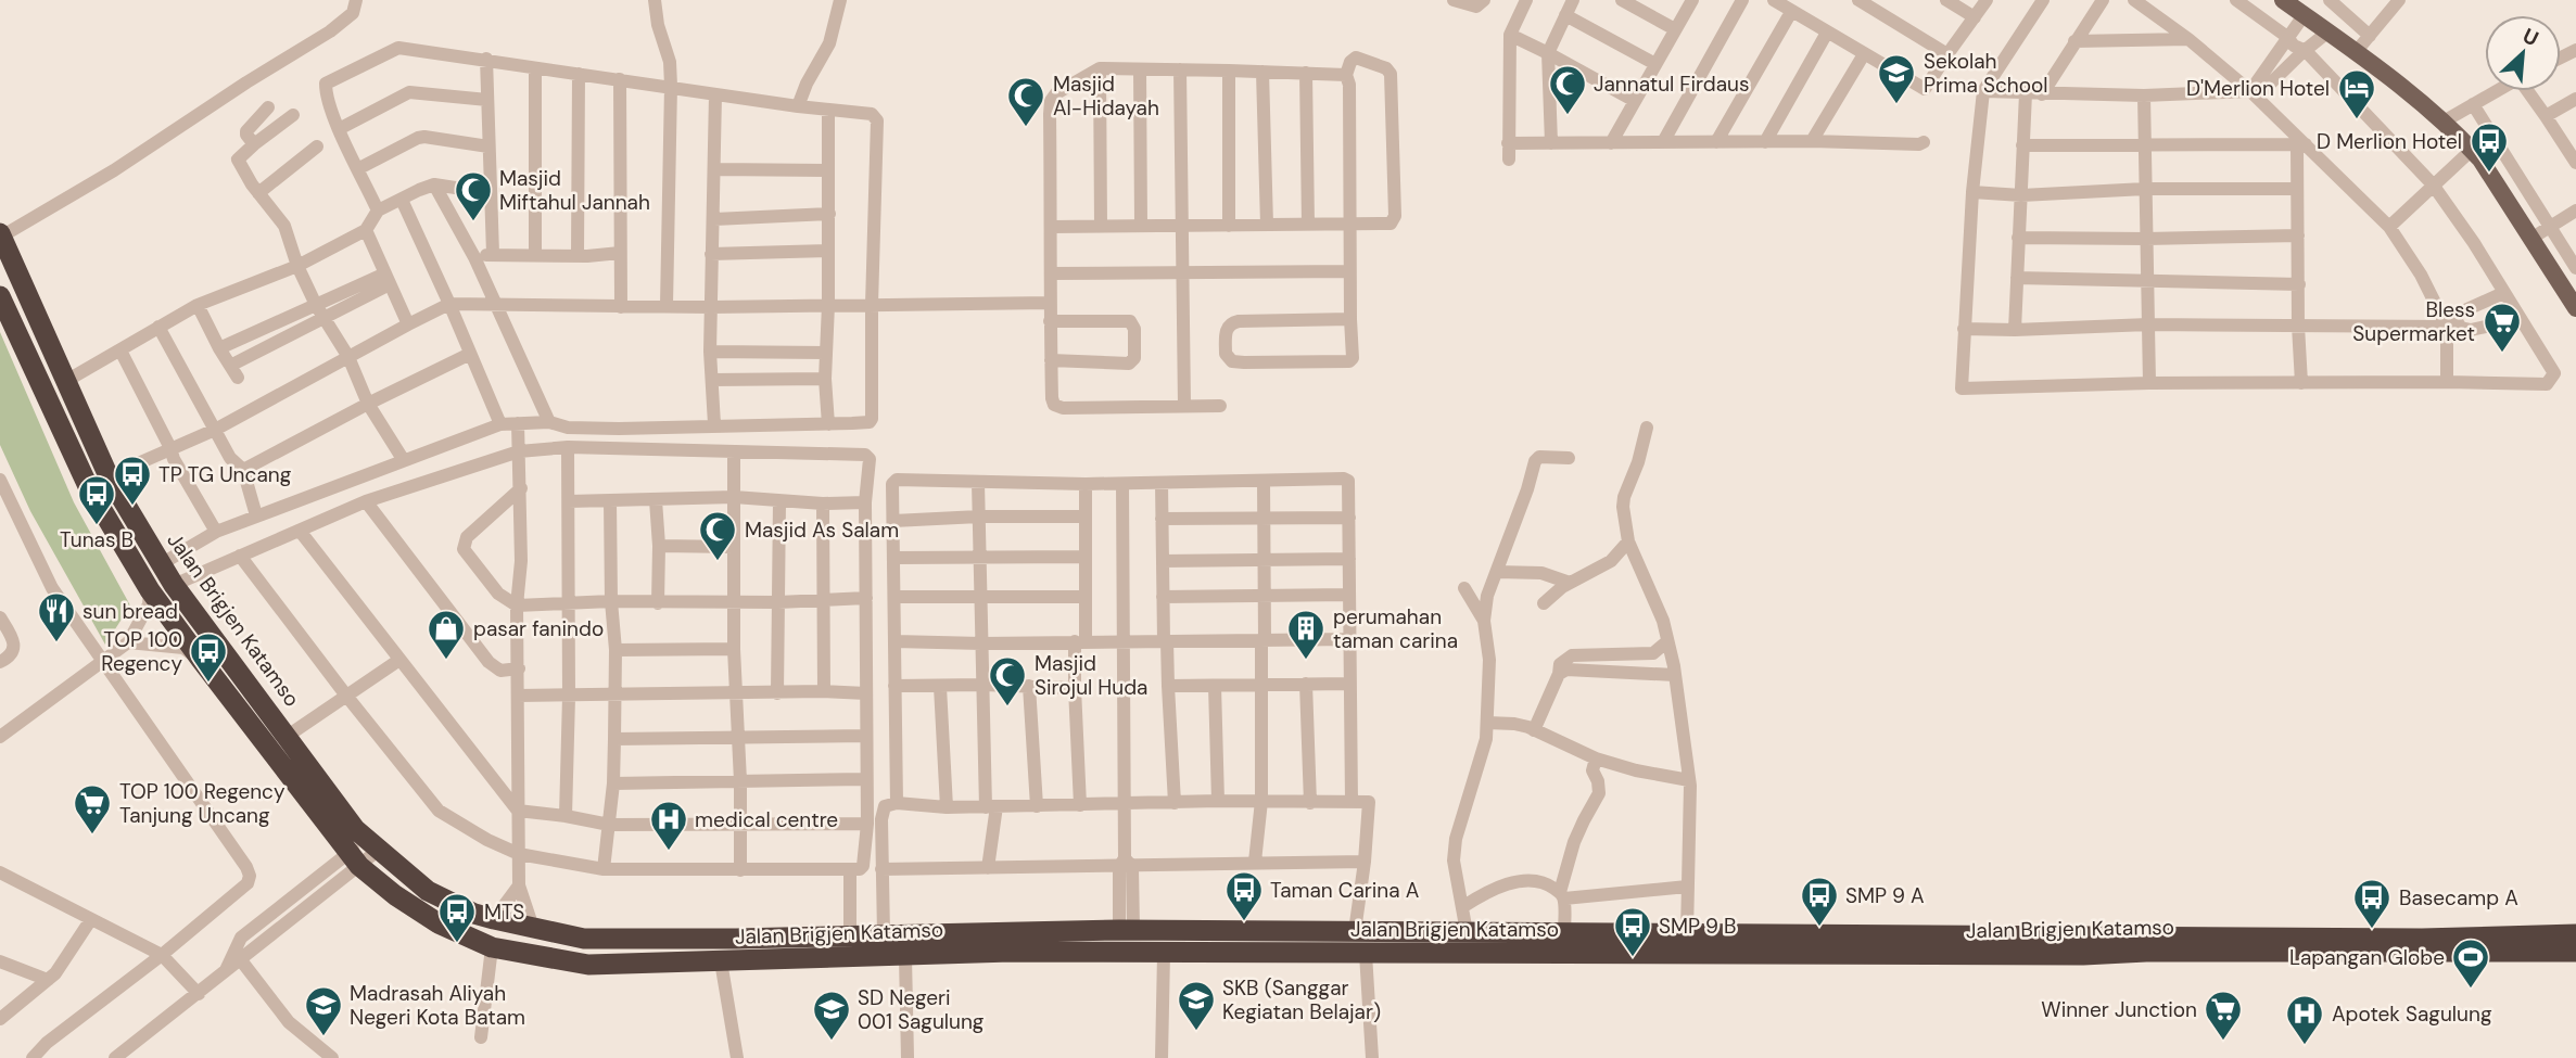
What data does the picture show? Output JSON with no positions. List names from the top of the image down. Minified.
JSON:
{"streets":{"highway":["Jalan Brigjen Katamso"]},"places":{"school or university":["Sekolah Prima School","SKB (Sanggar Kegiatan Belajar)","Madrasah Aliyah Negeri Kota Batam","SD Negeri 001 Sagulung"],"mosque":["Jannatul Firdaus","Masjid Al-Hidayah","Masjid Miftahul Jannah","Masjid As Salam","Masjid Sirojul Huda"],"hotel":["D'Merlion Hotel"],"bus stop":["D Merlion Hotel","TP TG Uncang","Tunas B","TOP 100 Regency","Taman Carina A","SMP 9 A","Basecamp A","MTS","SMP 9 B"],"supermarket":["Bless Supermarket","TOP 100 Regency Tanjung Uncang","Winner Junction"],"restaurant":["sun bread"],"shop":["pasar fanindo"],"building":["perumahan taman carina"],"hospital":["medical centre","Apotek Sagulung"],"sports":["Lapangan Globe"]},"north":"top right"}
